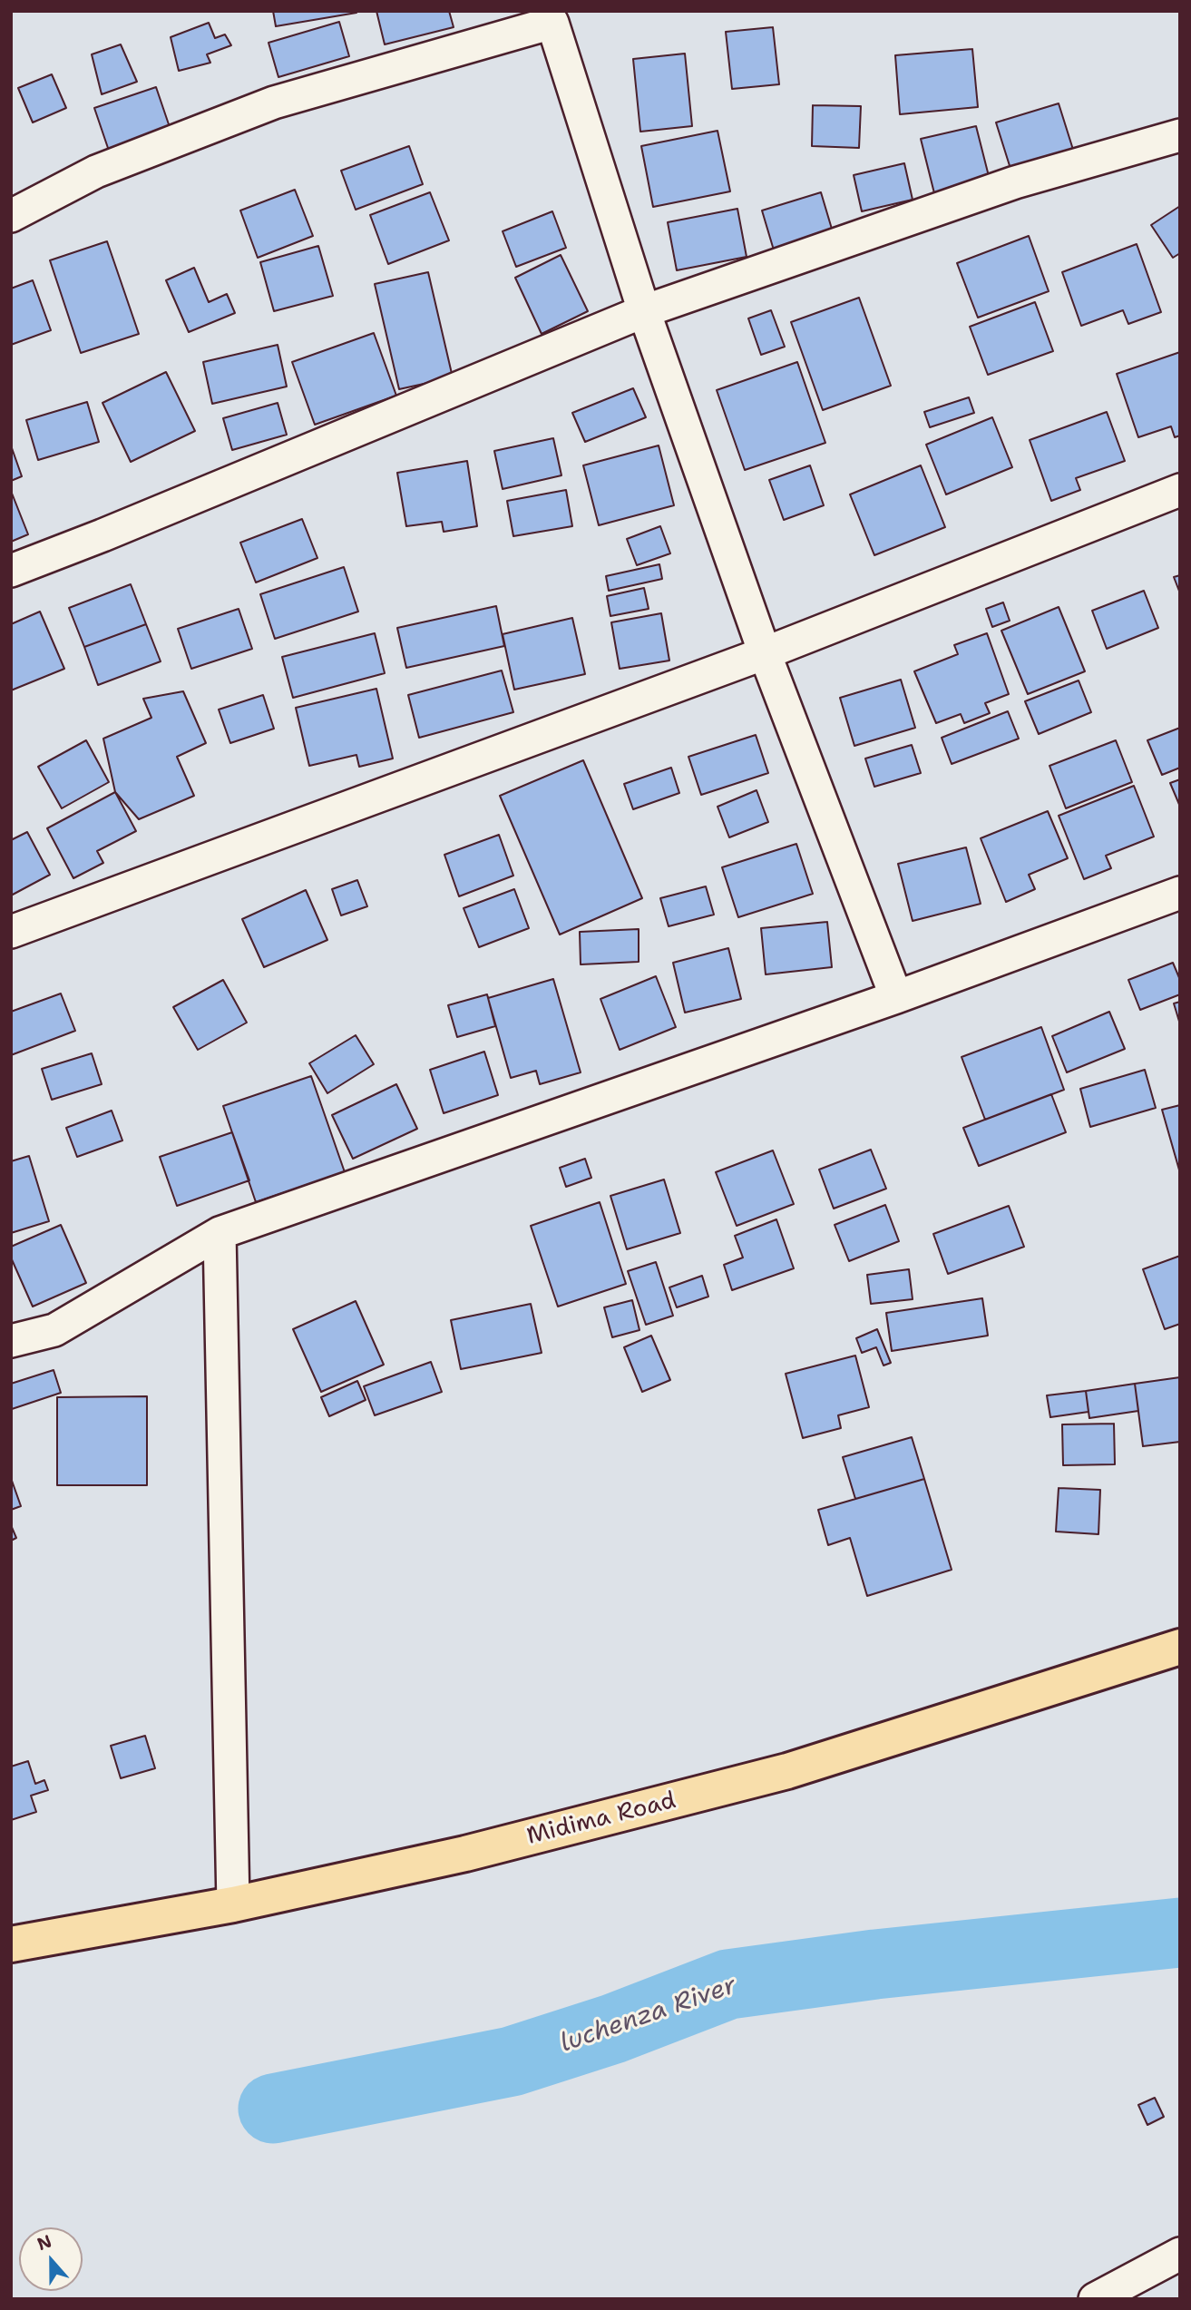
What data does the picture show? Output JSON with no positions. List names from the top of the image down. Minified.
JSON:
{"streets":{"main road":["Midima Road"]},"water":["luchenza River"],"north":"top"}
